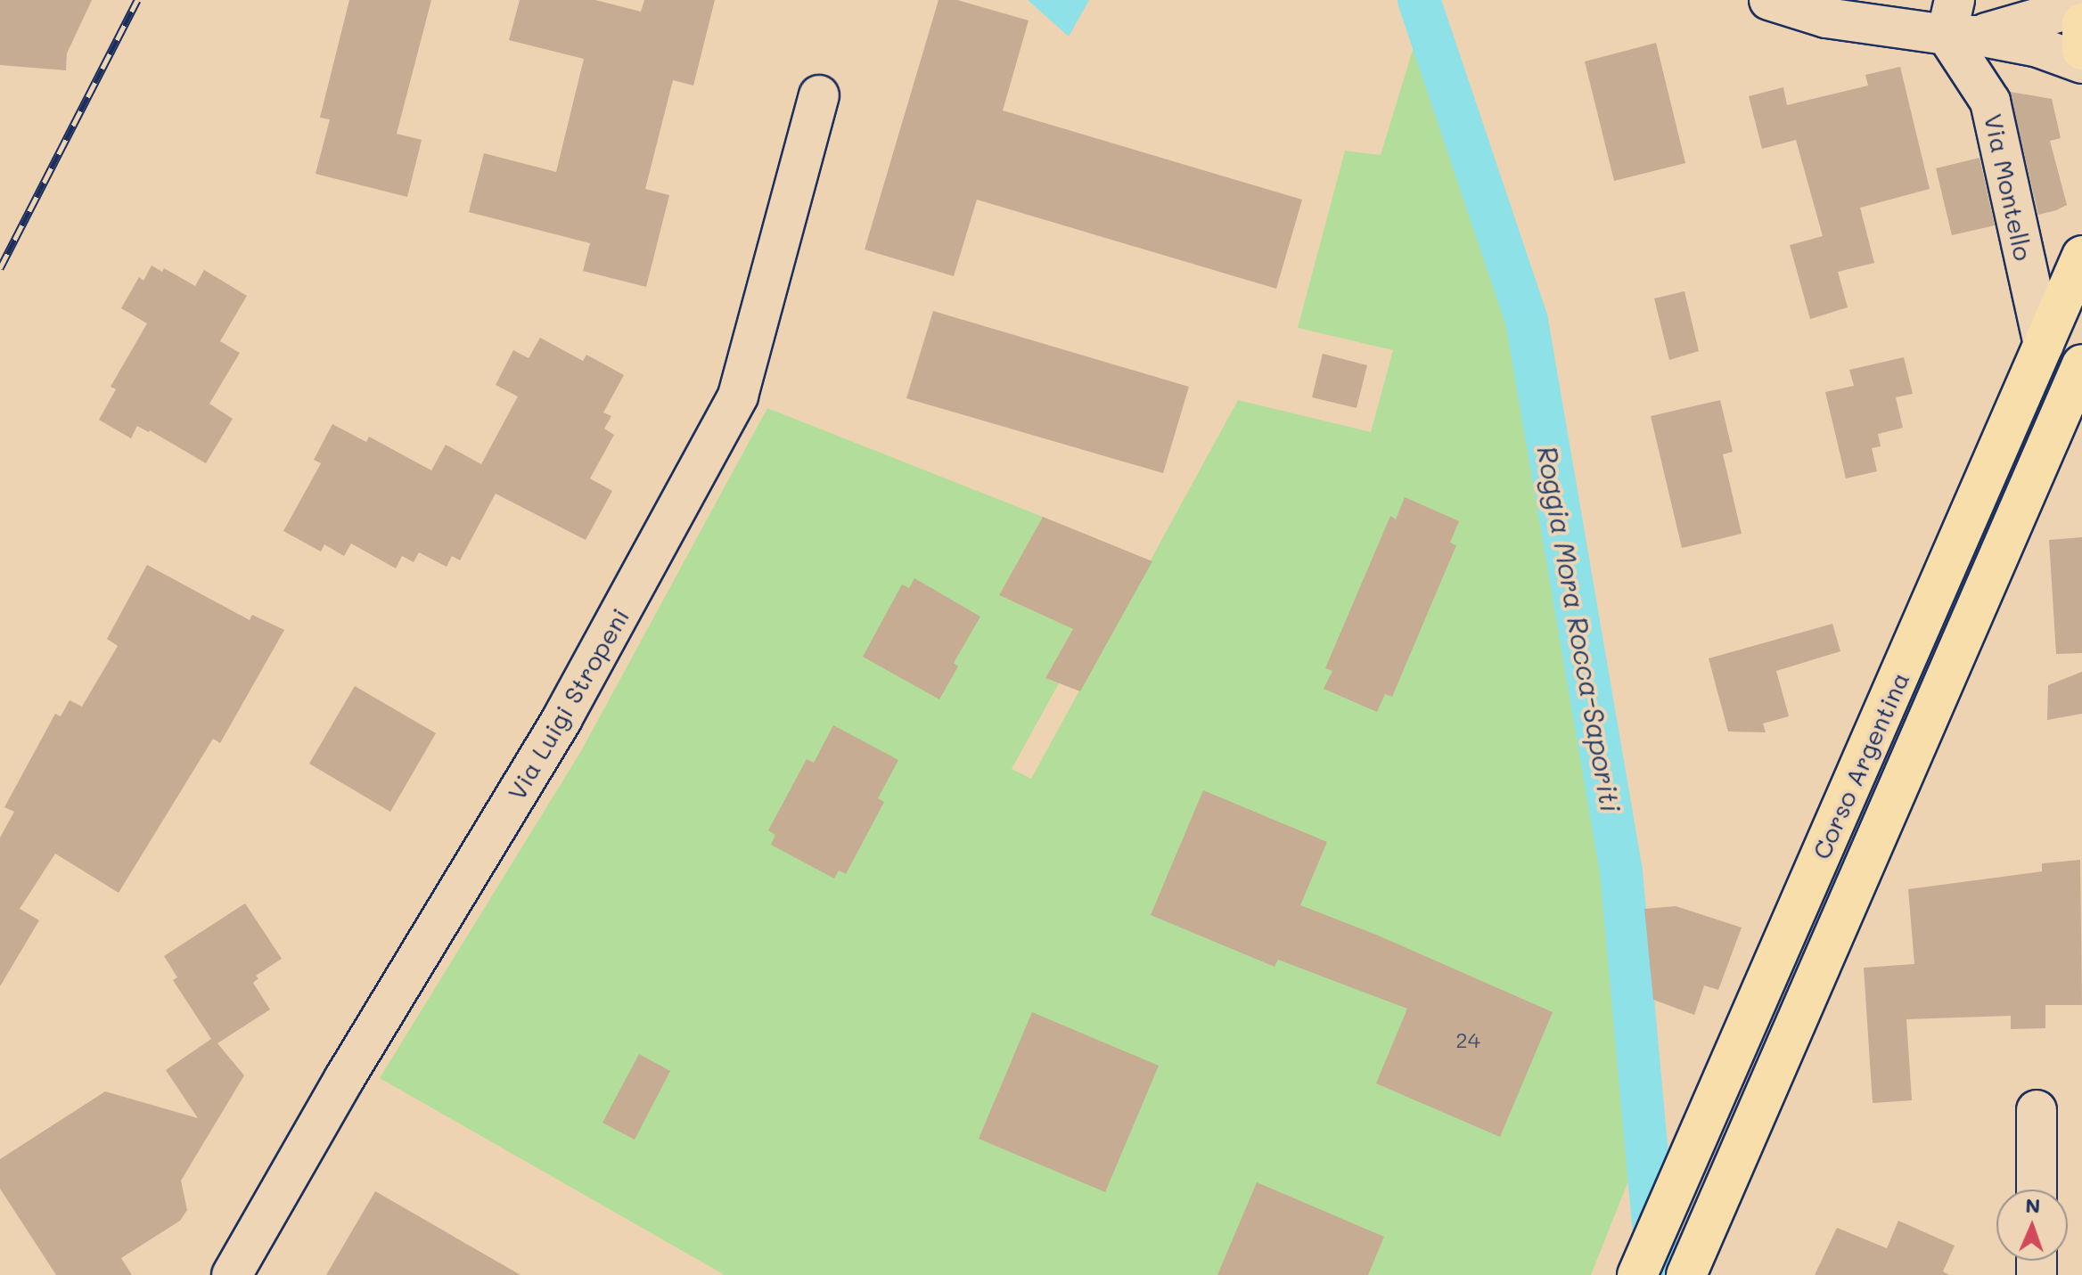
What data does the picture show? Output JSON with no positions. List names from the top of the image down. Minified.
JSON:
{"streets":{"main road":["Corso Argentina"],"street":["Via Montello","Via Luigi Stropeni"]},"crossings":[["Via Montello","Corso Argentina"]],"water":["Roggia Mora Rocca-Saporiti"],"house_numbers":["24"],"north":"top"}
